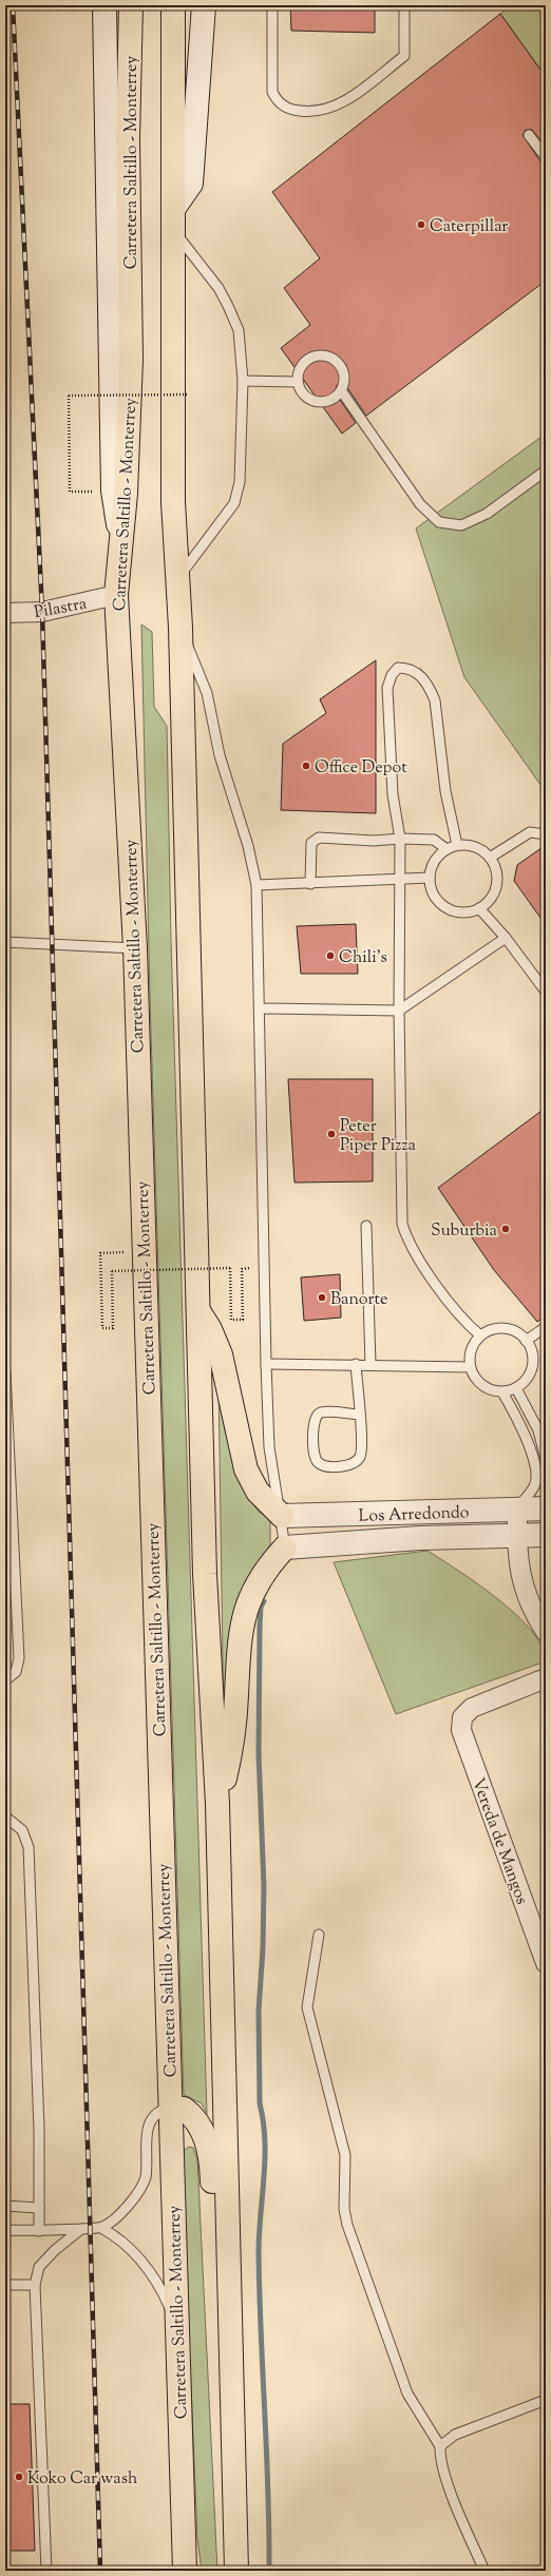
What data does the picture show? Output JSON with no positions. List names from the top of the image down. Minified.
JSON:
{"streets":{"main road":["Carretera Saltillo - Monterrey","Los Arredondo"],"street":["Pilastra","Vereda de Mangos"]},"crossings":[["Carretera Saltillo - Monterrey","Pilastra"]],"places":["Caterpillar","Office Depot","Chili's","Peter Piper Pizza","Suburbia","Banorte","Koko Car wash"]}
